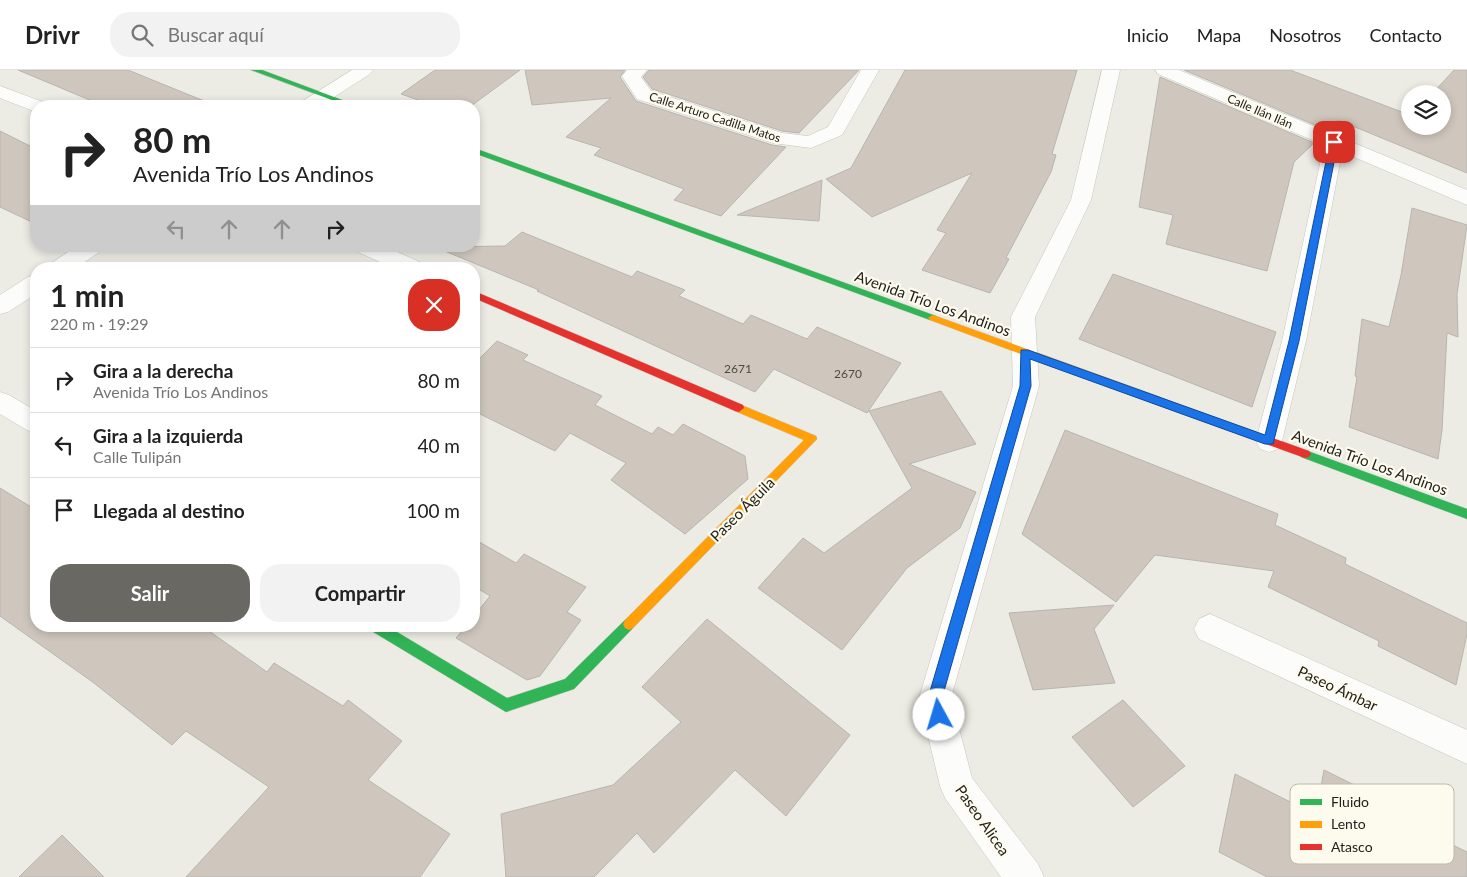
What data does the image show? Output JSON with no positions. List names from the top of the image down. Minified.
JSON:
{"streets":{"street":["Calle Ilán Ilán","Calle Arturo Cadilla Matos","Avenida Trío Los Andinos","Paseo Águila","Paseo Ámbar","Paseo Alicea"]},"crossings":[["Avenida Trío Los Andinos","Paseo Alicea"]],"house_numbers":["2671","2670"],"legend":["Fluido","Lento","Atasco"],"page":{"header":"Drivr","search":"Buscar aquí","nav":["Inicio","Mapa","Nosotros","Contacto"],"turn":["80 m","Avenida Trío Los Andinos"],"heading":["1 min","220 m · 19:29"],"list":[{"name":"Gira a la derecha","note":"Avenida Trío Los Andinos","value":"80 m"},{"name":"Gira a la izquierda","note":"Calle Tulipán","value":"40 m"},{"name":"Llegada al destino","value":"100 m"}],"buttons":["Salir","Compartir"]}}
